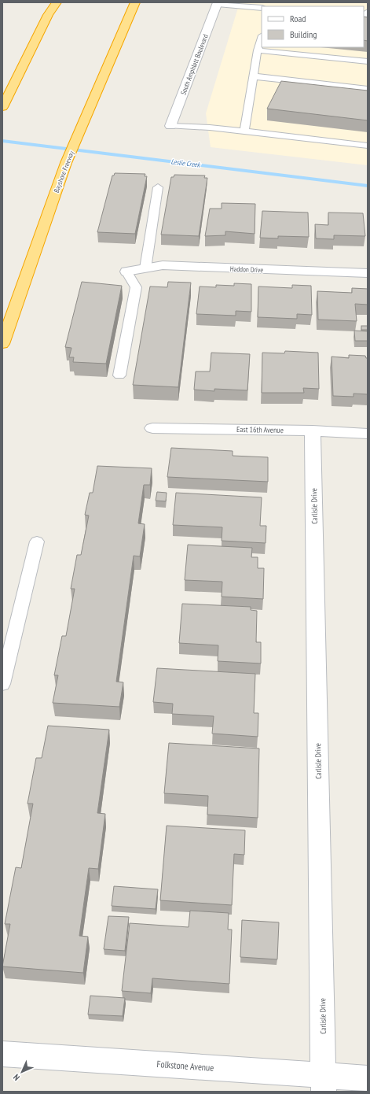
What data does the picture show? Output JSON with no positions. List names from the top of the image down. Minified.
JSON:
{"streets":{"highway":["Bayshore Freeway"],"street":["South Amphlett Boulevard","Haddon Drive","East 16th Avenue","Carlisle Drive","Folkstone Avenue"]},"crossings":[["East 16th Avenue","Carlisle Drive"],["Carlisle Drive","Folkstone Avenue"]],"water":["Leslie Creek"],"legend":["Road","Building"],"north":"bottom left"}
